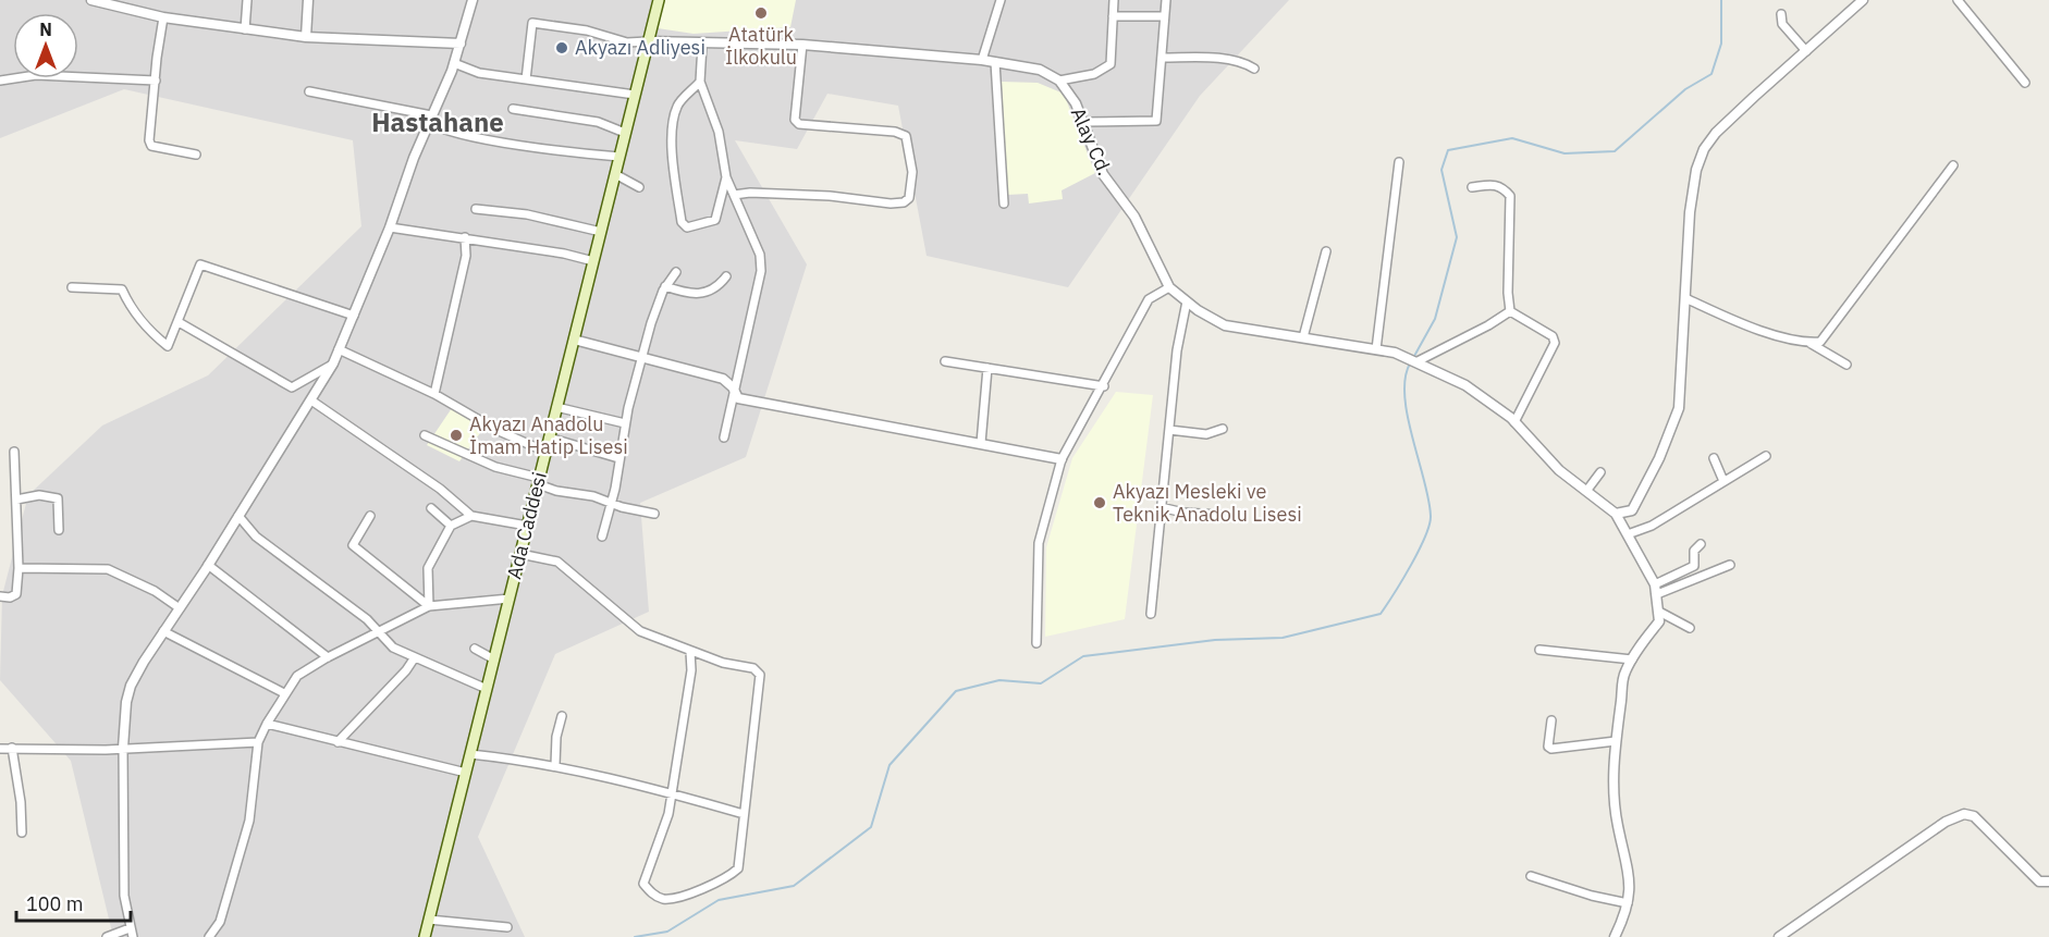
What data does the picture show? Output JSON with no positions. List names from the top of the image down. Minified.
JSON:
{"streets":{"main road":["Ada Caddesi"],"street":["Alay Cd."]},"districts":["Hastahane"],"places":["Atatürk İlkokulu","Akyazı Adliyesi","Akyazı Anadolu İmam Hatip Lisesi","Akyazı Mesleki ve Teknik Anadolu Lisesi"],"scale_bar":"100 m","north":"top"}
